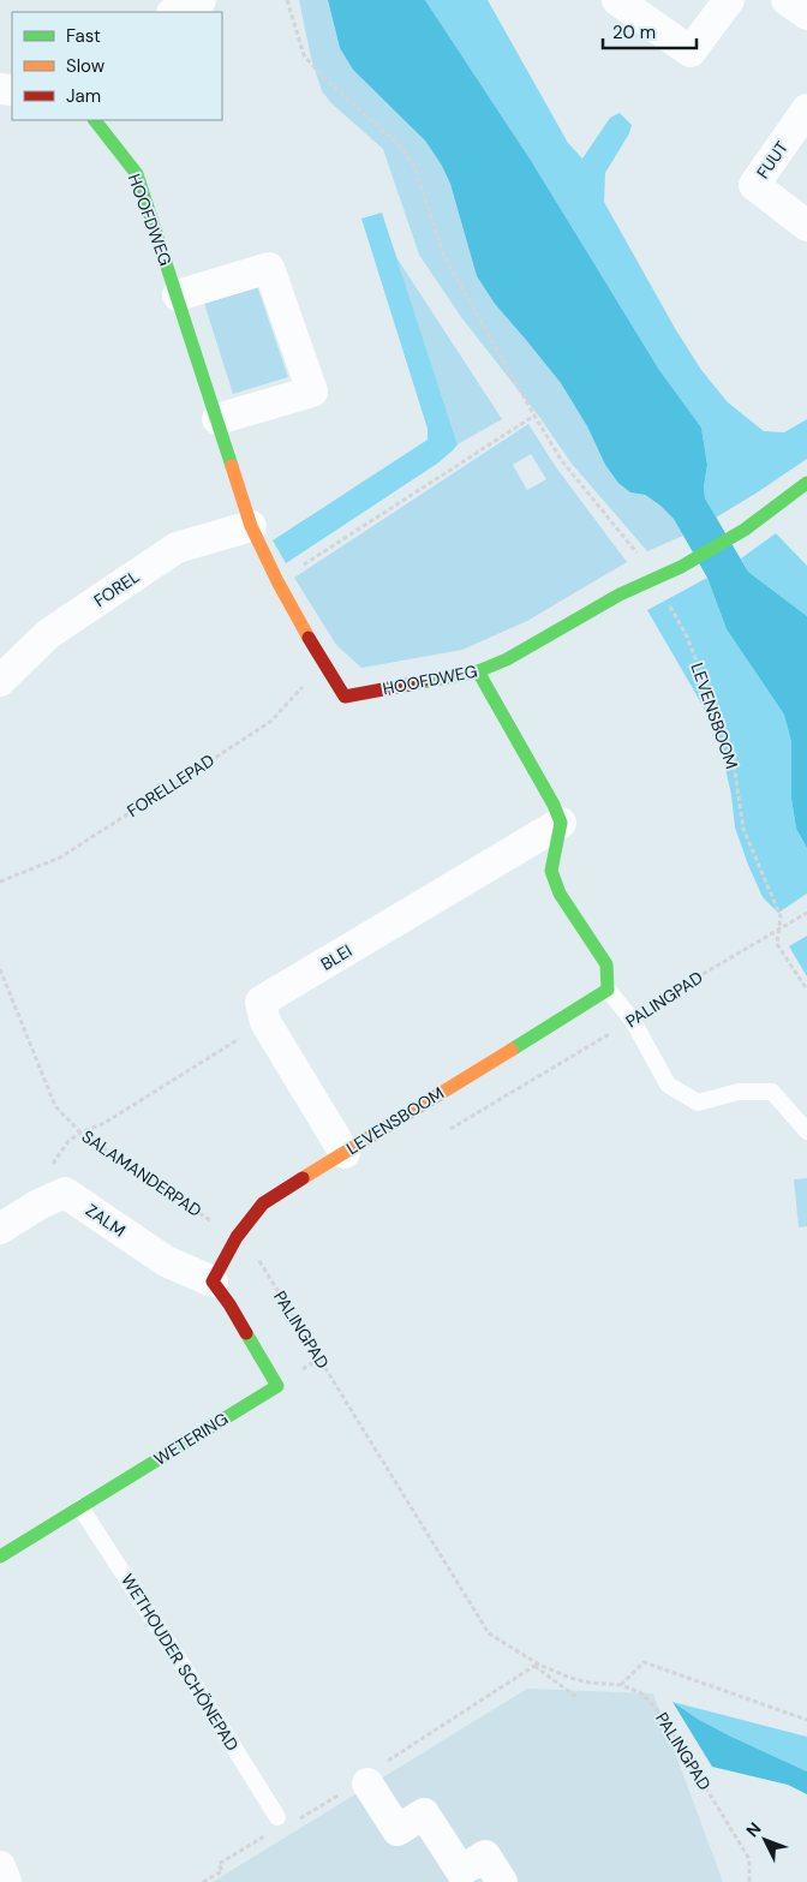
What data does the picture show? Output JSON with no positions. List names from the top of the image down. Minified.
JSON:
{"streets":{"street":["FUUT","HOOFDWEG","FOREL","LEVENSBOOM","BLEI","ZALM","WETERING"],"lane":["WETHOUDER SCHÖNEPAD"],"path":["FORELLEPAD","PALINGPAD","SALAMANDERPAD"]},"crossings":[["HOOFDWEG","FOREL"],["HOOFDWEG","LEVENSBOOM"],["HOOFDWEG","FORELLEPAD"],["LEVENSBOOM","PALINGPAD"],["LEVENSBOOM","SALAMANDERPAD"],["LEVENSBOOM","ZALM"],["LEVENSBOOM","WETERING"],["ZALM","WETERING"],["WETERING","WETHOUDER SCHÖNEPAD"]],"legend":["Fast","Slow","Jam"],"scale_bar":"20 m","north":"top left"}
